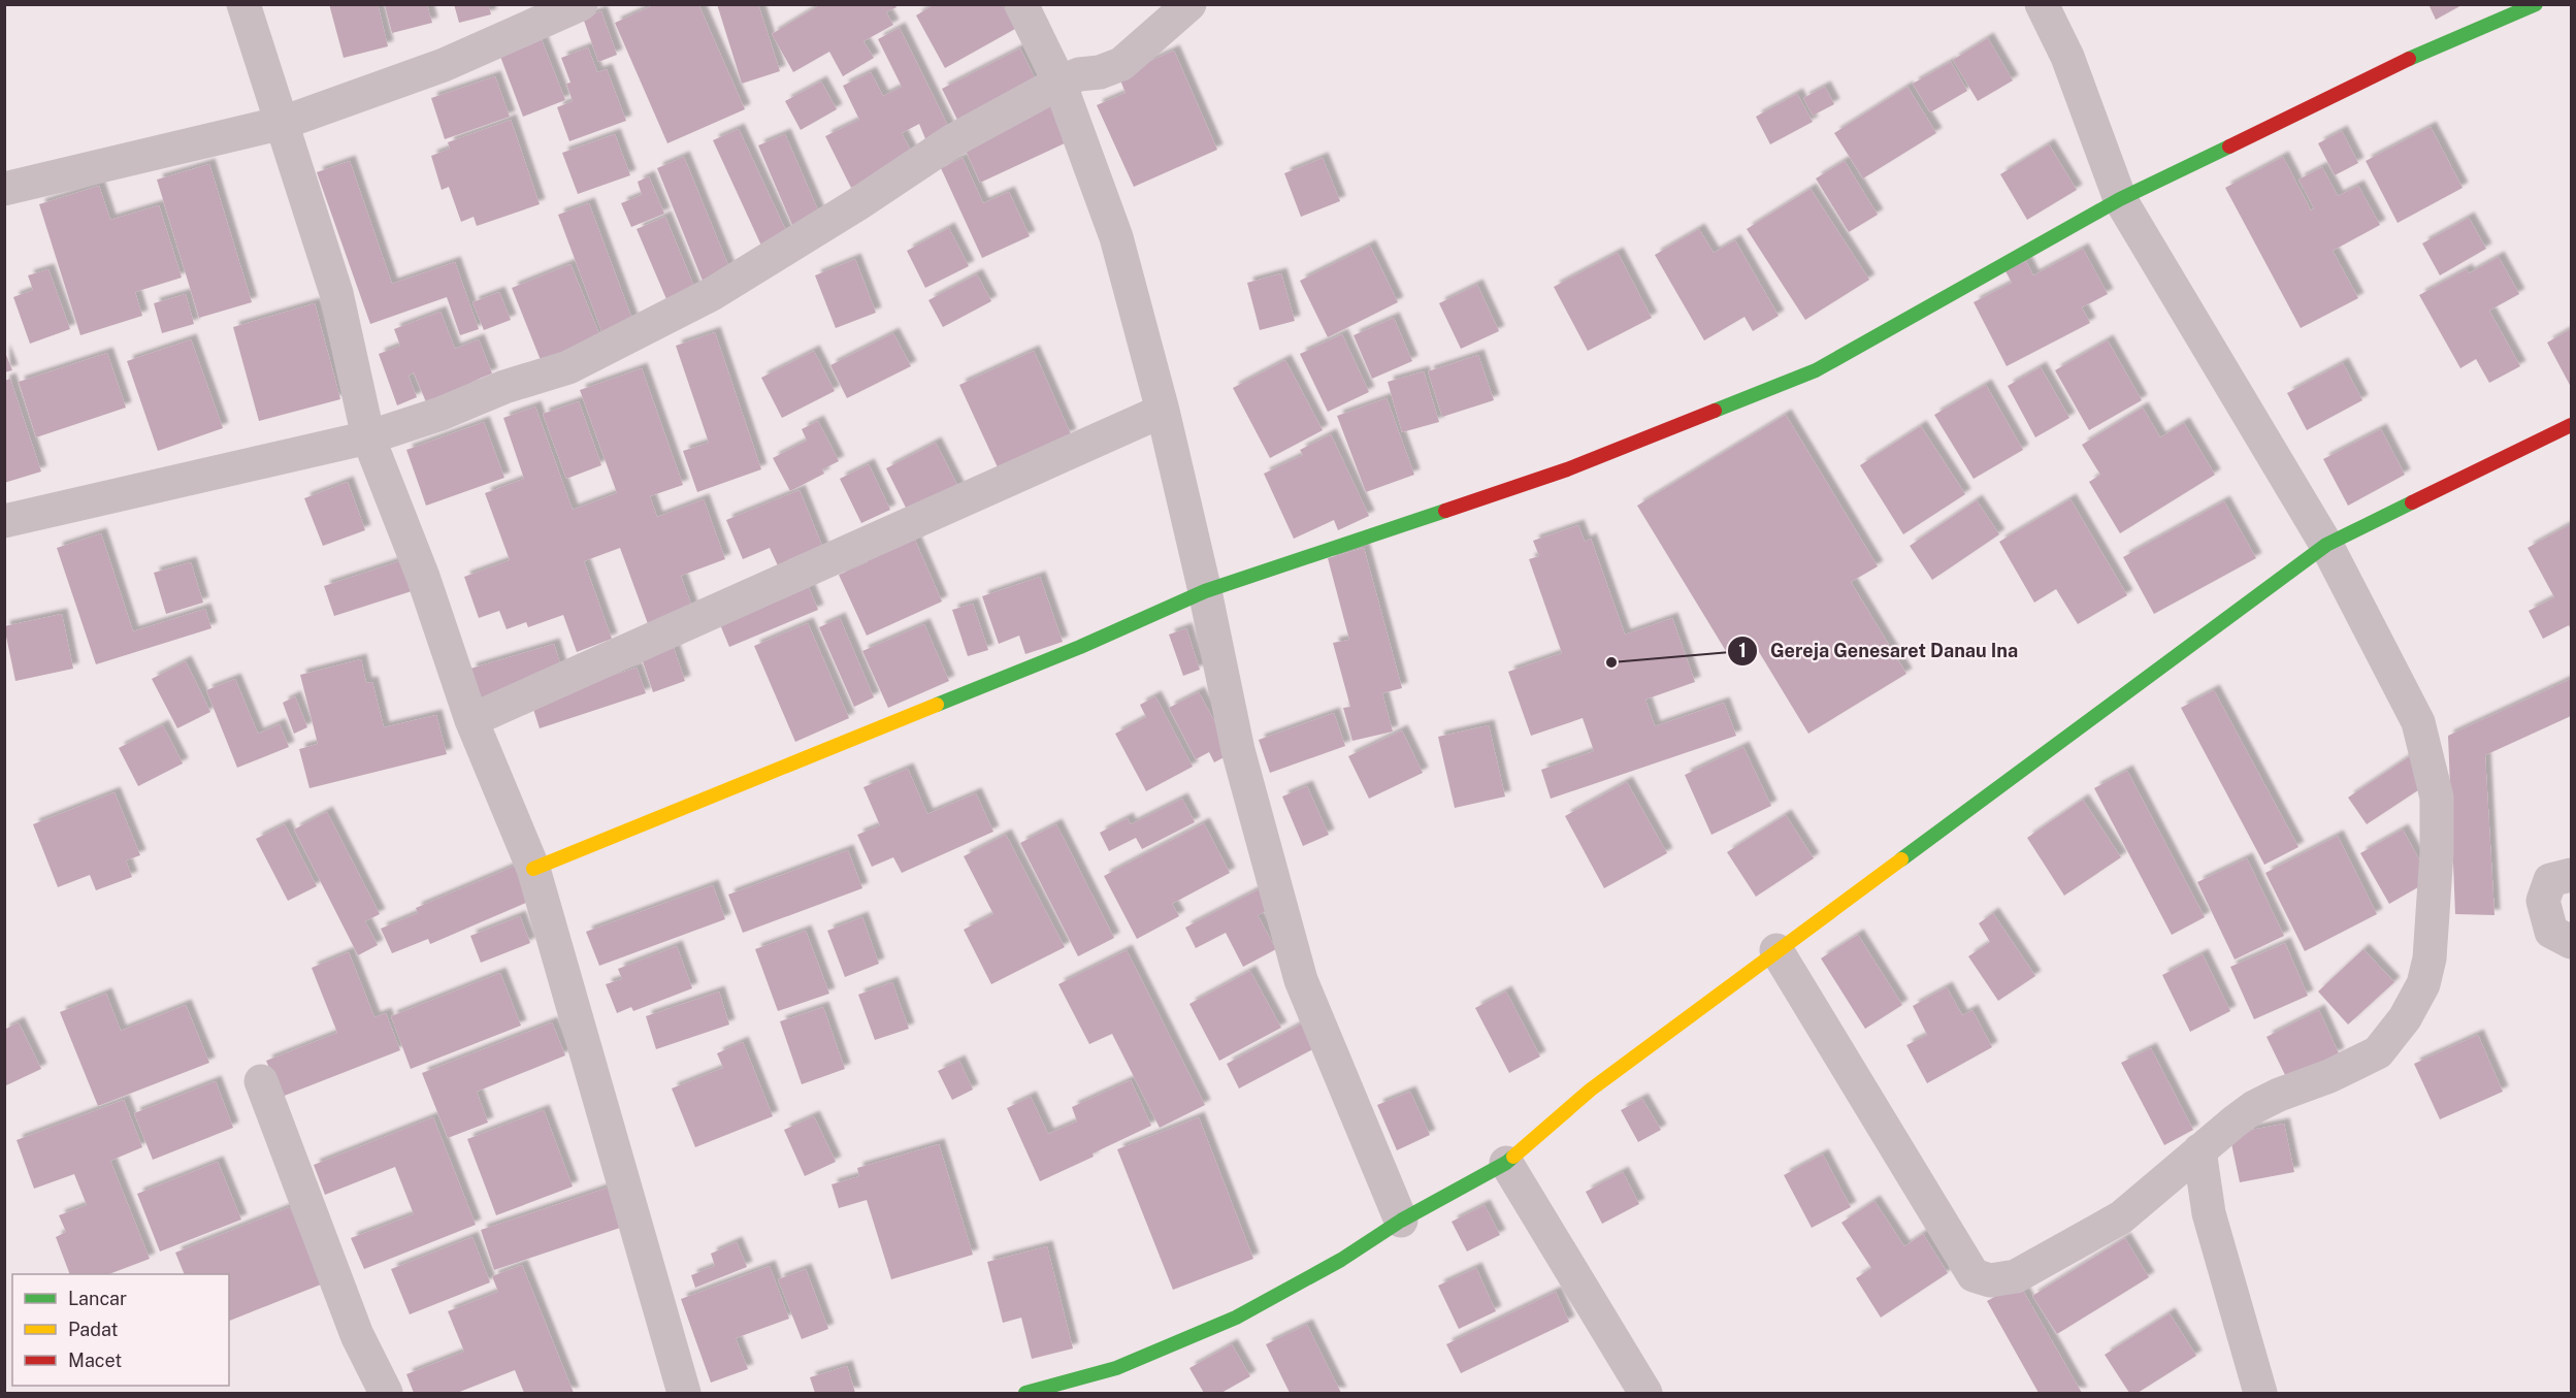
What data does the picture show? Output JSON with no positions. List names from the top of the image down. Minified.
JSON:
{"places":["Gereja Genesaret Danau Ina"],"legend":["Lancar","Padat","Macet"]}
